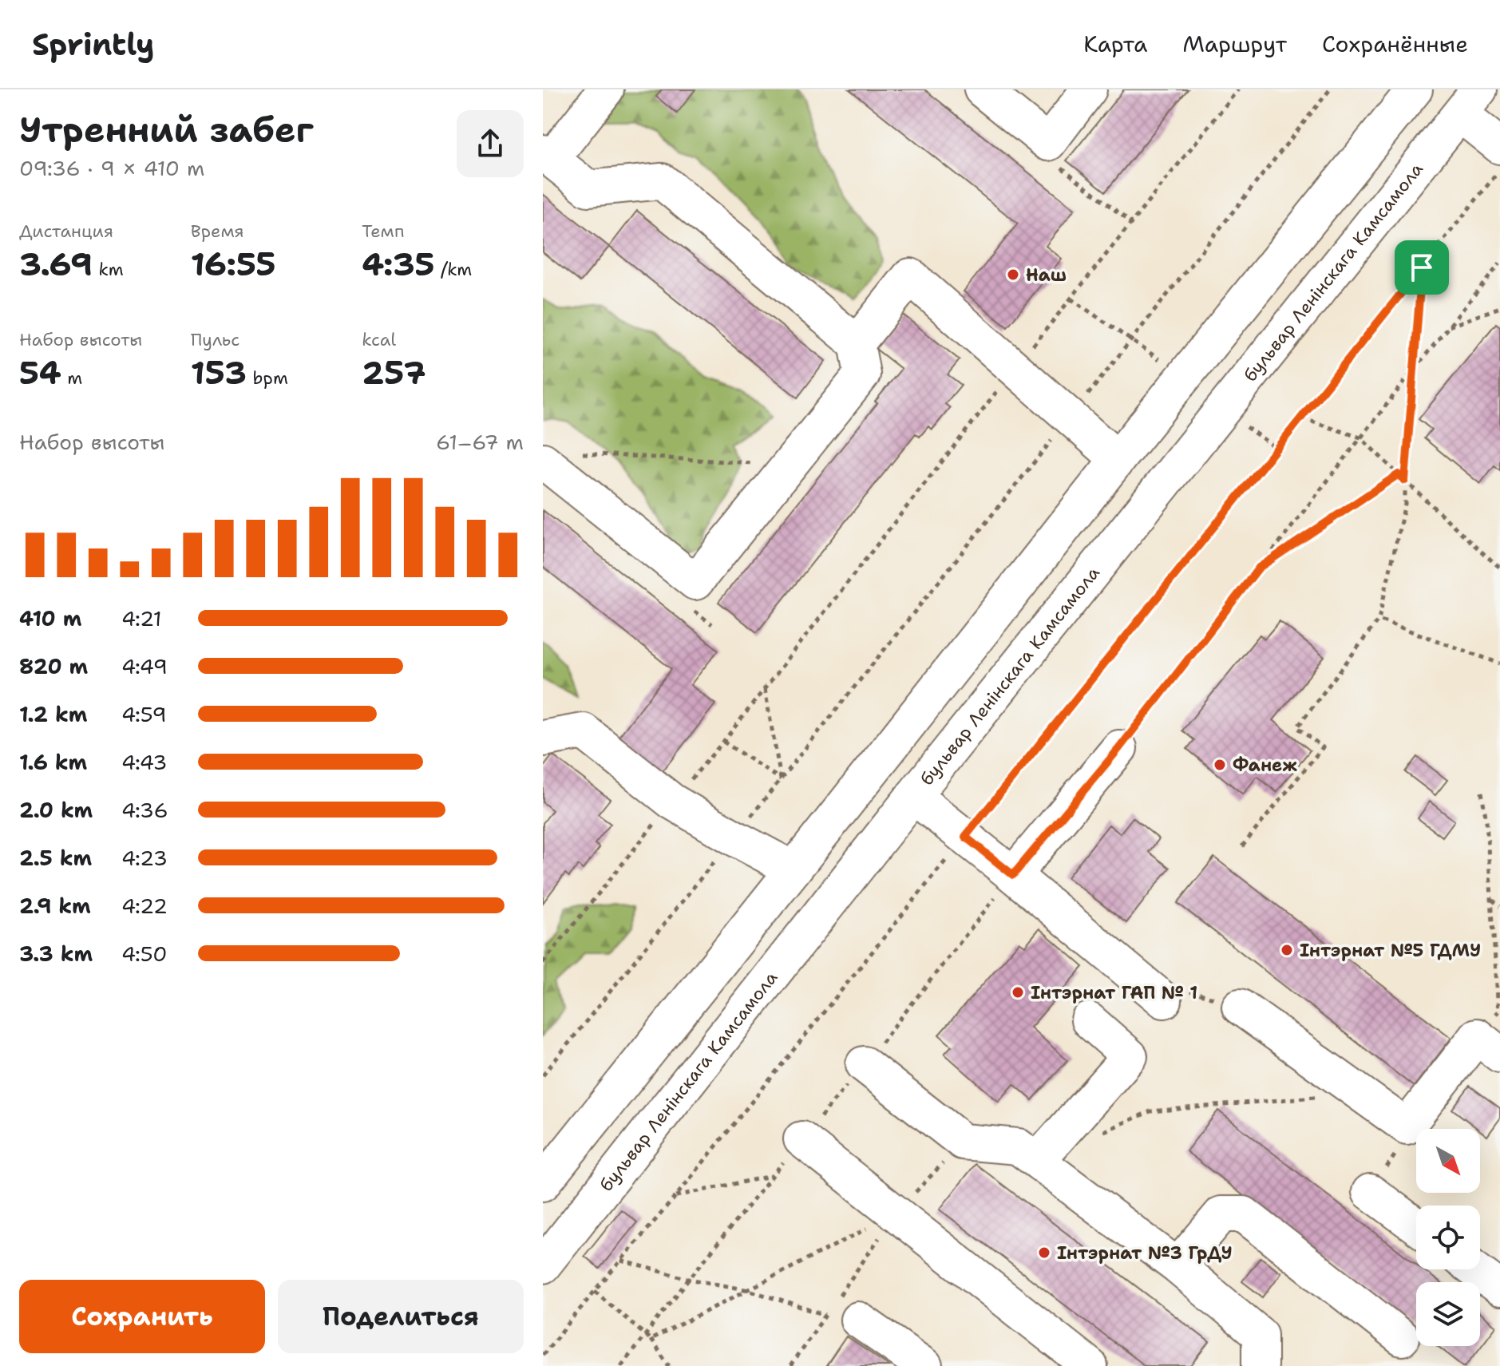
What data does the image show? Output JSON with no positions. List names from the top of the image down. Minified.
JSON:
{"streets":{"main road":["бульвар Ленінскага Камсамола"]},"places":["Наш","Фанеж","Інтэрнат №5 ГДМУ","Інтэрнат ГАП № 1","Інтэрнат №3 ГрДУ"],"north":"bottom right","page":{"header":"Sprintly","nav":["Карта","Маршрут","Сохранённые"],"heading":["Утренний забег","09:36 · 9 × 410 m"],"stats":[["Дистанция","3.69 km"],["Время","16:55"],["Темп","4:35 /km"],["Набор высоты","54 m"],["Пульс","153 bpm"],["kcal","257"]],"chart":["Набор высоты","61–67 m"],"list":[{"name":"410 m","note":"4:21"},{"name":"820 m","note":"4:49"},{"name":"1.2 km","note":"4:59"},{"name":"1.6 km","note":"4:43"},{"name":"2.0 km","note":"4:36"},{"name":"2.5 km","note":"4:23"},{"name":"2.9 km","note":"4:22"},{"name":"3.3 km","note":"4:50"}],"buttons":["Сохранить","Поделиться"]}}
